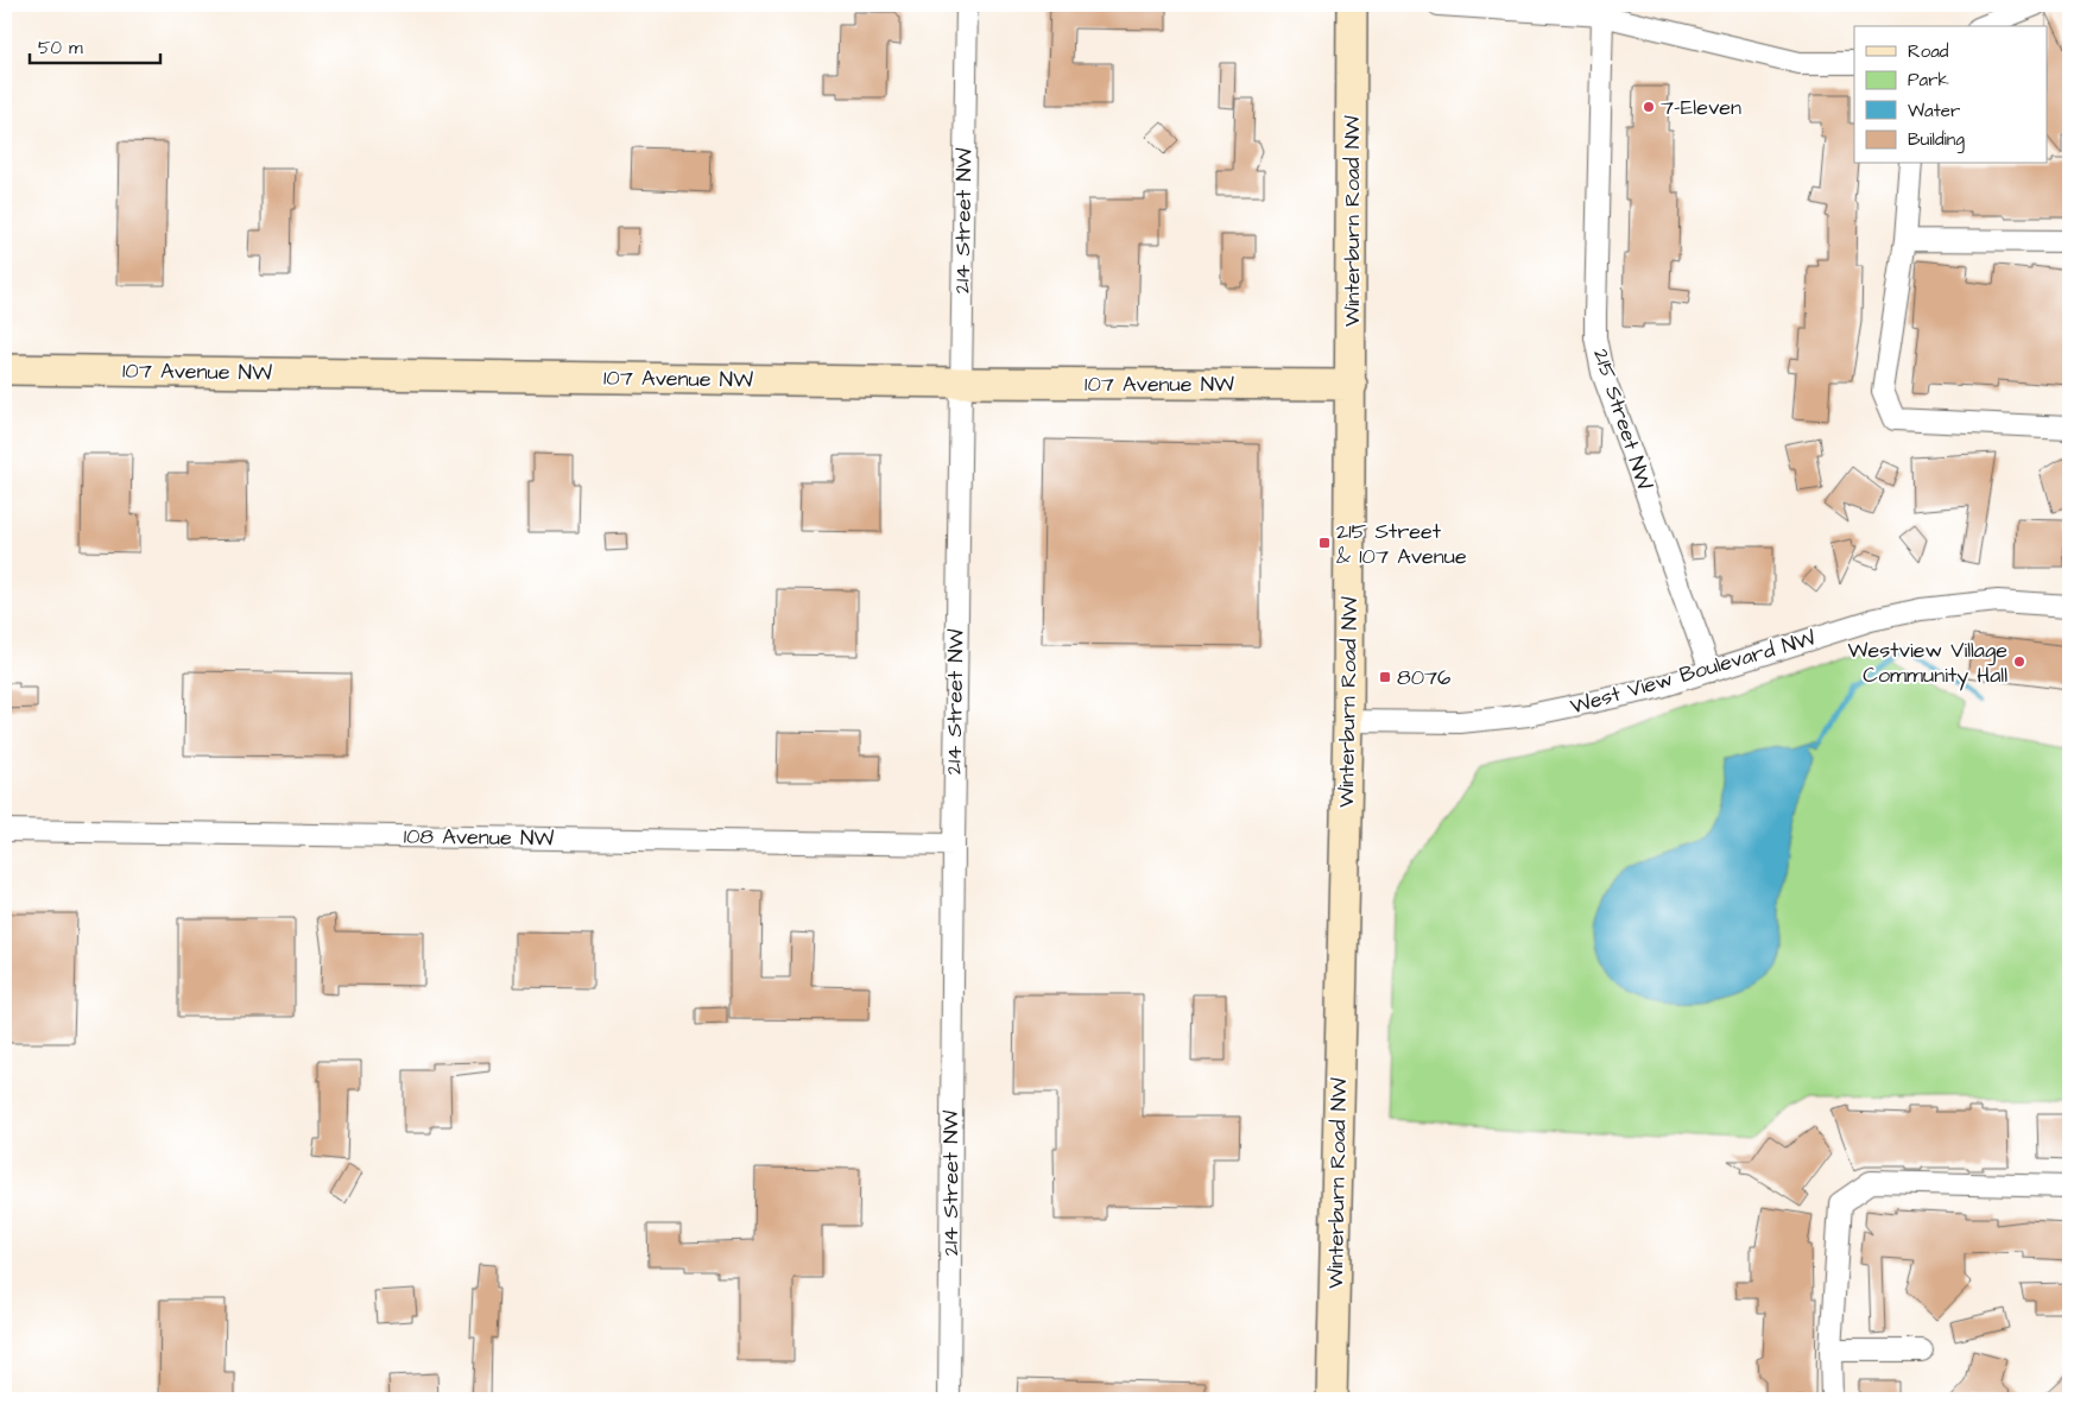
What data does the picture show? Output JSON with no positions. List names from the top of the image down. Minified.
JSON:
{"streets":{"main road":["Winterburn Road NW","107 Avenue NW"],"street":["214 Street NW","215 Street NW","West View Boulevard NW","108 Avenue NW"]},"crossings":[["214 Street NW","107 Avenue NW"],["214 Street NW","108 Avenue NW"],["Winterburn Road NW","107 Avenue NW"],["Winterburn Road NW","West View Boulevard NW"],["215 Street NW","West View Boulevard NW"]],"places":{"other":["7-Eleven","Westview Village Community Hall"],"transit":["215 Street & 107 Avenue","8076"]},"legend":["Road","Park","Water","Building"],"scale_bar":"50 m"}
